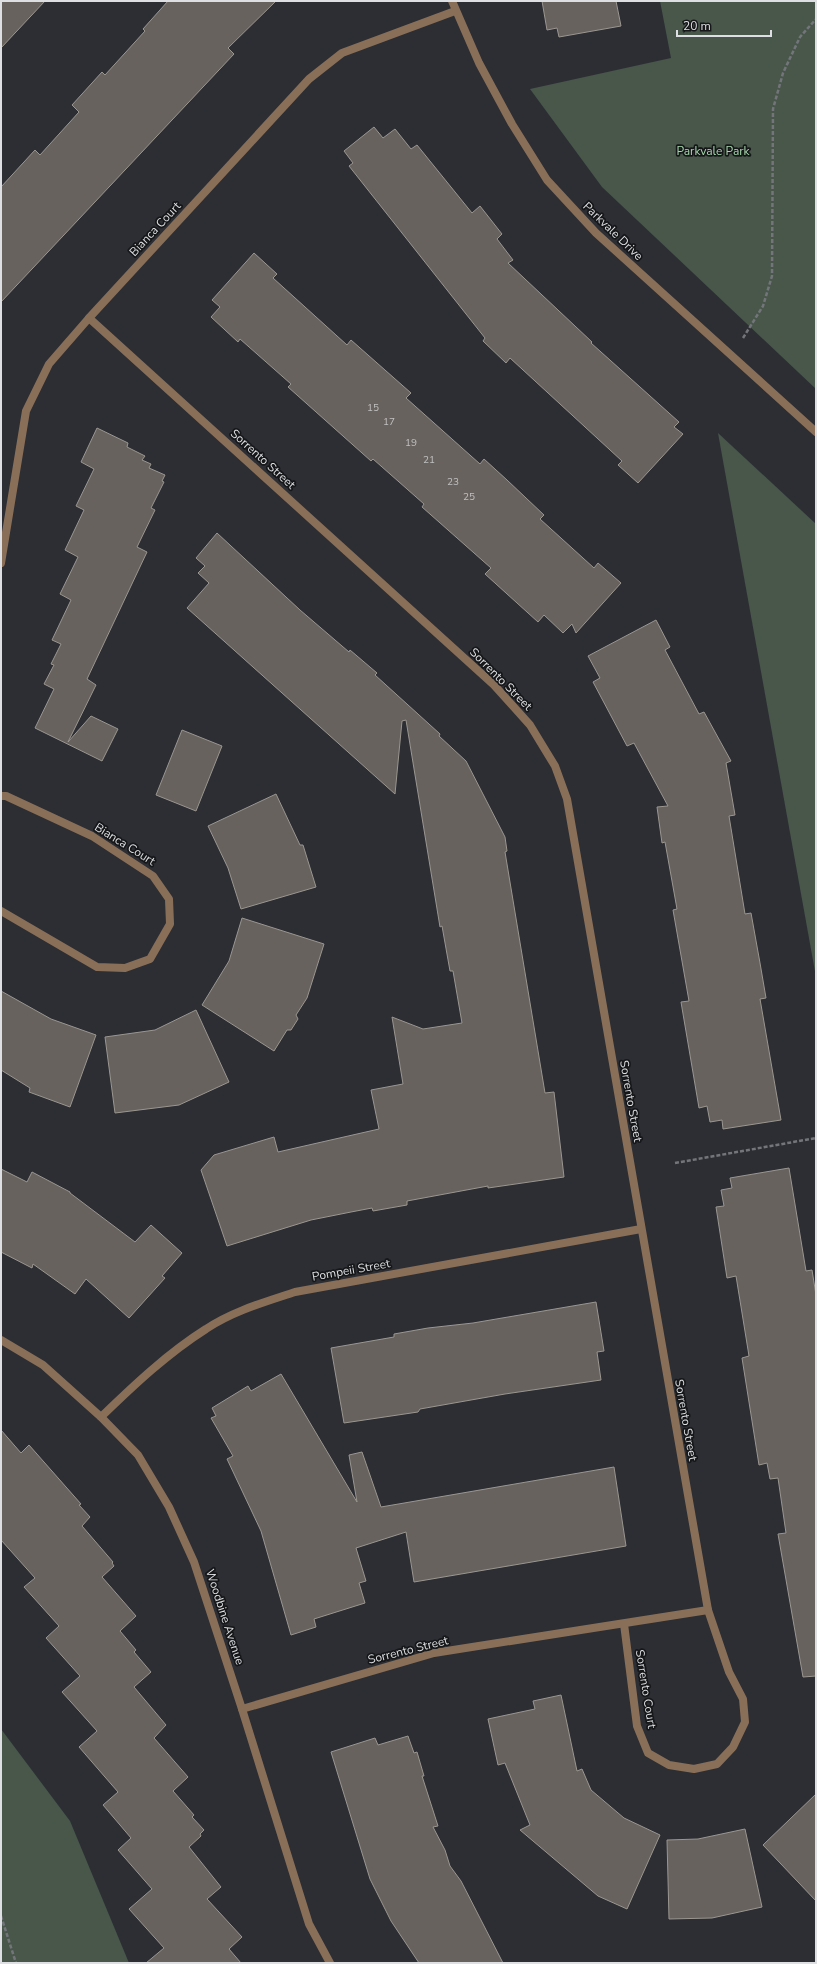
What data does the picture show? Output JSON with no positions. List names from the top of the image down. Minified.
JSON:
{"streets":{"street":["Bianca Court","Parkvale Drive","Sorrento Street","Pompeii Street","Woodbine Avenue","Sorrento Court"]},"crossings":[["Bianca Court","Parkvale Drive"],["Bianca Court","Sorrento Street"],["Sorrento Street","Pompeii Street"],["Sorrento Street","Woodbine Avenue"],["Sorrento Street","Sorrento Court"],["Pompeii Street","Woodbine Avenue"]],"parks":["Parkvale Park"],"house_numbers":["15","17","19","21","23","25"],"scale_bar":"20 m"}
